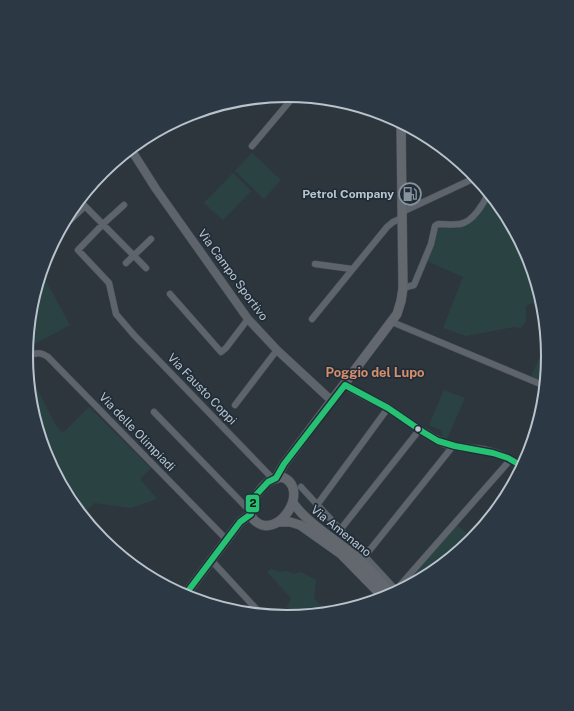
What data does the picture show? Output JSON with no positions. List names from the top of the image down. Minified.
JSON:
{"streets":{"main road":["Via Amenano"],"street":["Via Campo Sportivo","Via Fausto Coppi","Via delle Olimpiadi"]},"crossings":[["Via Fausto Coppi","Via Amenano"]],"districts":["Poggio del Lupo"],"places":{"fuel station":["Petrol Company"]},"lines":["transit line 2"]}
